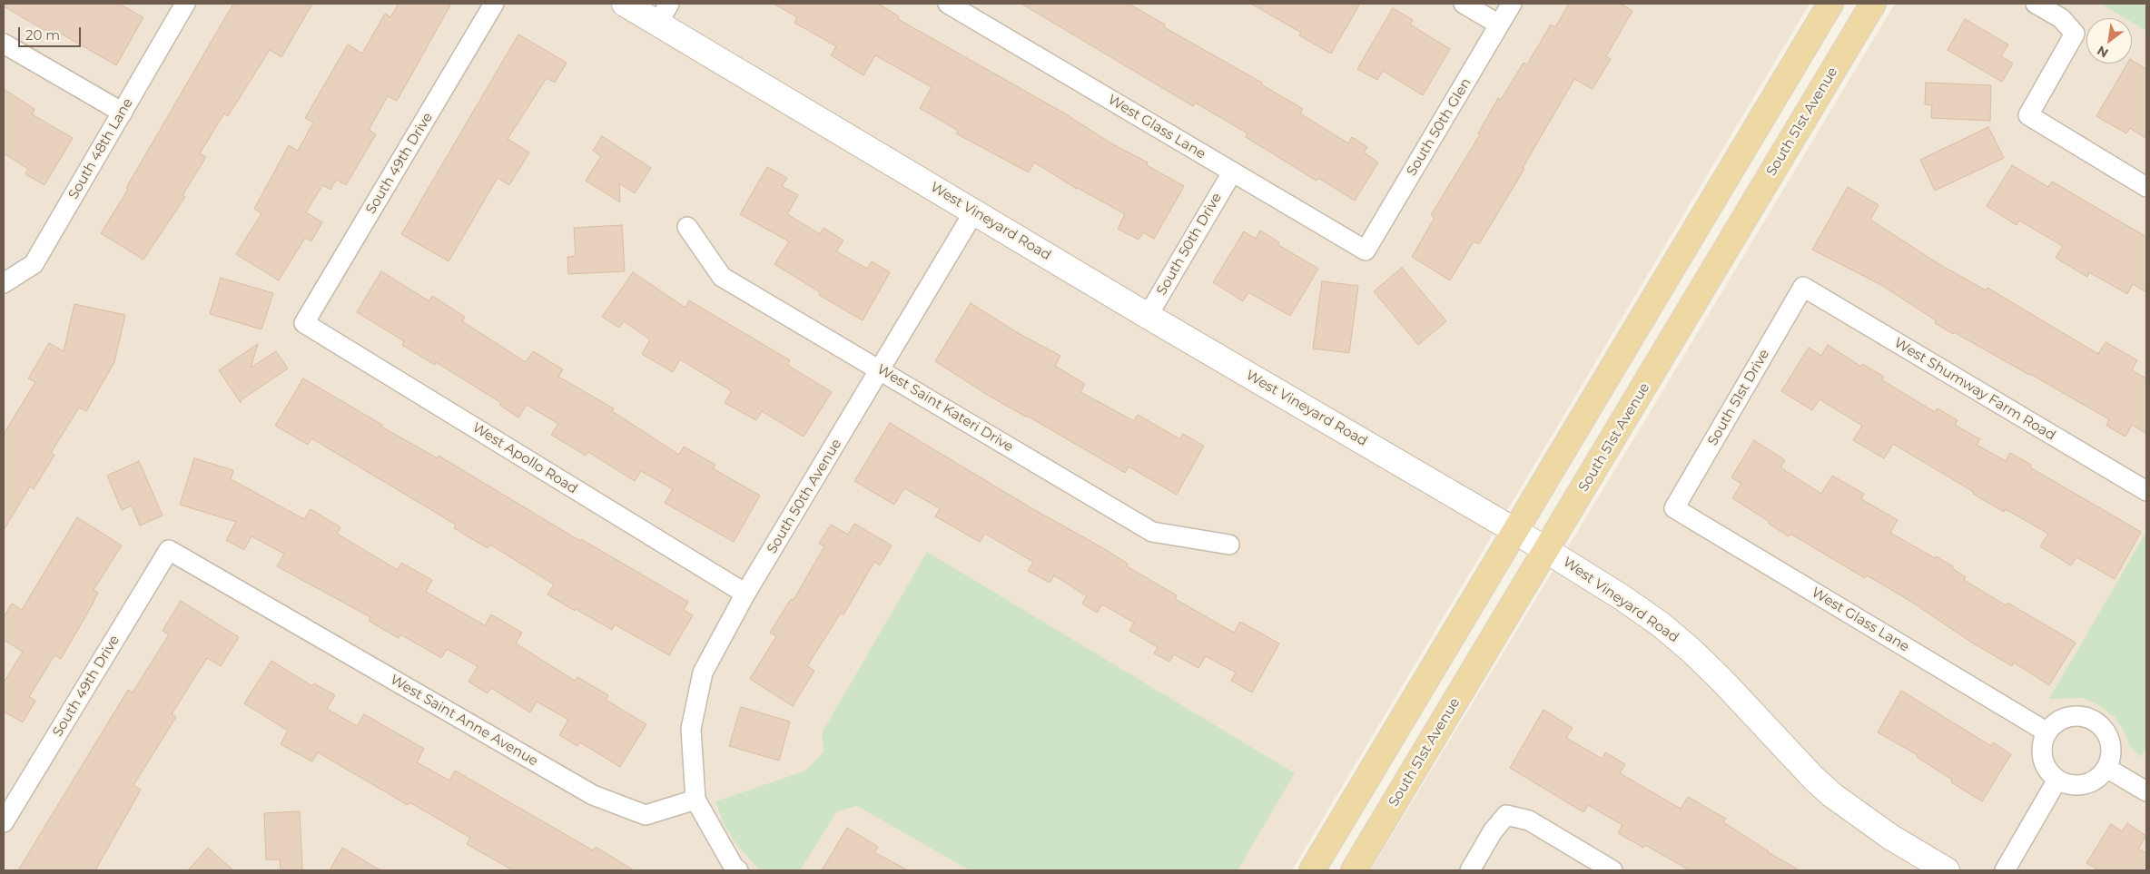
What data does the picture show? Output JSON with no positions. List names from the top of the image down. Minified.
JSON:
{"streets":{"main road":["South 51st Avenue"],"street":["West Glass Lane","South 50th Glen","South 48th Lane","South 49th Drive","West Vineyard Road","South 50th Drive","West Shumway Farm Road","South 51st Drive","West Saint Kateri Drive","West Apollo Road","South 50th Avenue","West Saint Anne Avenue"]},"crossings":[["South 51st Avenue","West Vineyard Road"],["West Glass Lane","South 50th Glen"],["West Glass Lane","South 50th Drive"],["West Glass Lane","South 51st Drive"],["South 49th Drive","West Apollo Road"],["South 49th Drive","West Saint Anne Avenue"],["West Vineyard Road","South 50th Drive"],["West Vineyard Road","South 50th Avenue"],["West Shumway Farm Road","South 51st Drive"],["West Saint Kateri Drive","South 50th Avenue"],["West Apollo Road","South 50th Avenue"],["South 50th Avenue","West Saint Anne Avenue"]],"scale_bar":"20 m","north":"bottom left"}
